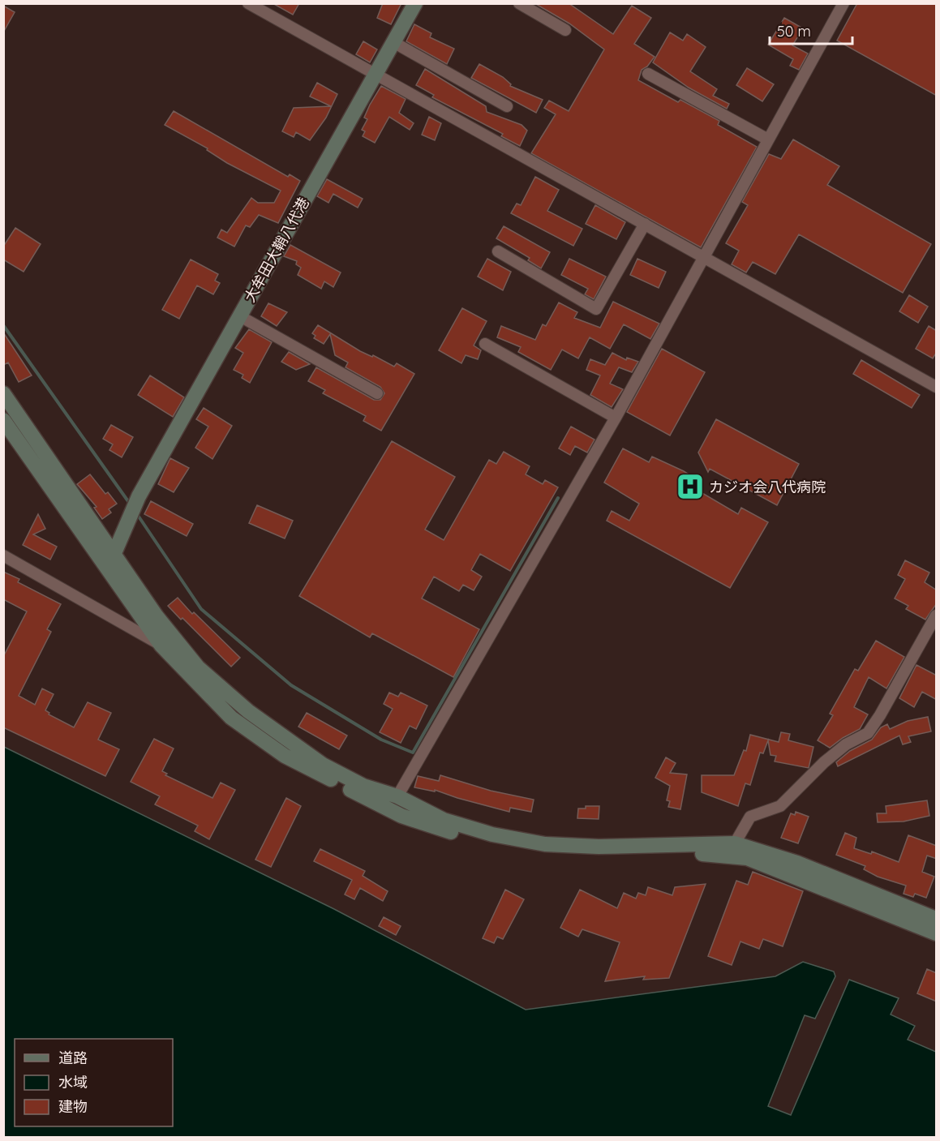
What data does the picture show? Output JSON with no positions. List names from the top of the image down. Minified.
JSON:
{"streets":{"street":["大牟田大鞘八代港"]},"places":{"hospital":["カジオ会八代病院"]},"legend":["道路","水域","建物"],"scale_bar":"50 m"}
